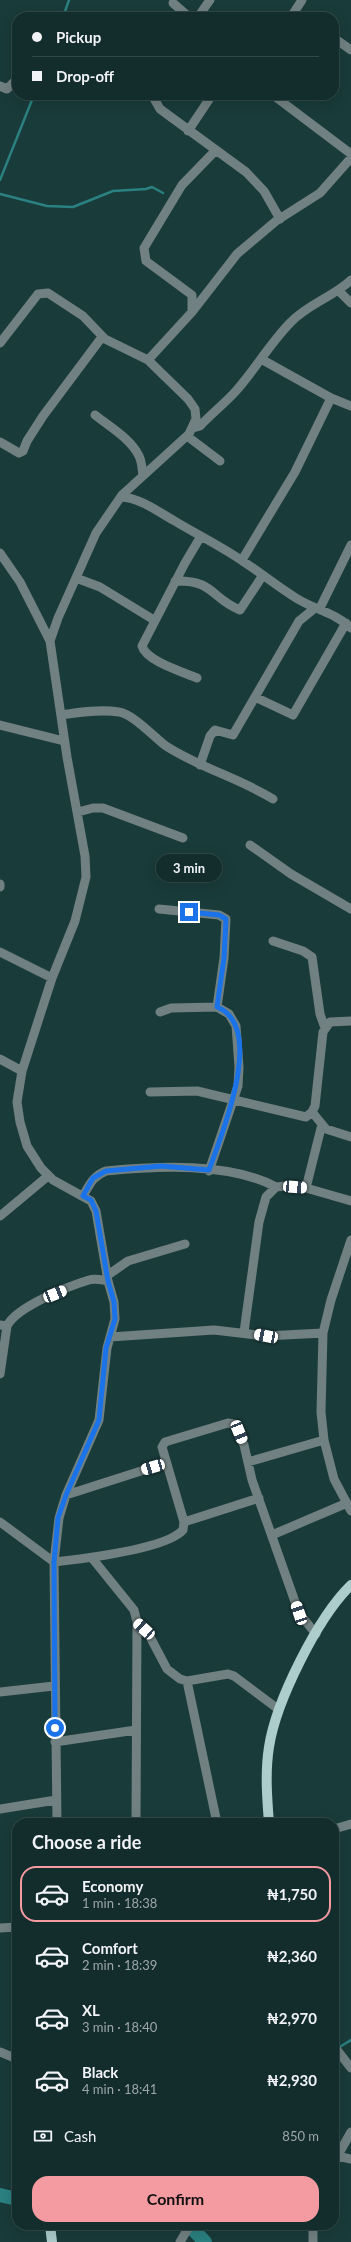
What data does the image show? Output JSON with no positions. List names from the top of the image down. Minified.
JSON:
{"page":{"banner":["Pickup","Drop-off"],"bubble":"3 min","heading":"Choose a ride","list":[{"name":"Economy","note":"1 min · 18:38","value":"₦1,750"},{"name":"Comfort","note":"2 min · 18:39","value":"₦2,360"},{"name":"XL","note":"3 min · 18:40","value":"₦2,970"},{"name":"Black","note":"4 min · 18:41","value":"₦2,930"}],"pay":["Cash","850 m"],"buttons":"Confirm"}}
